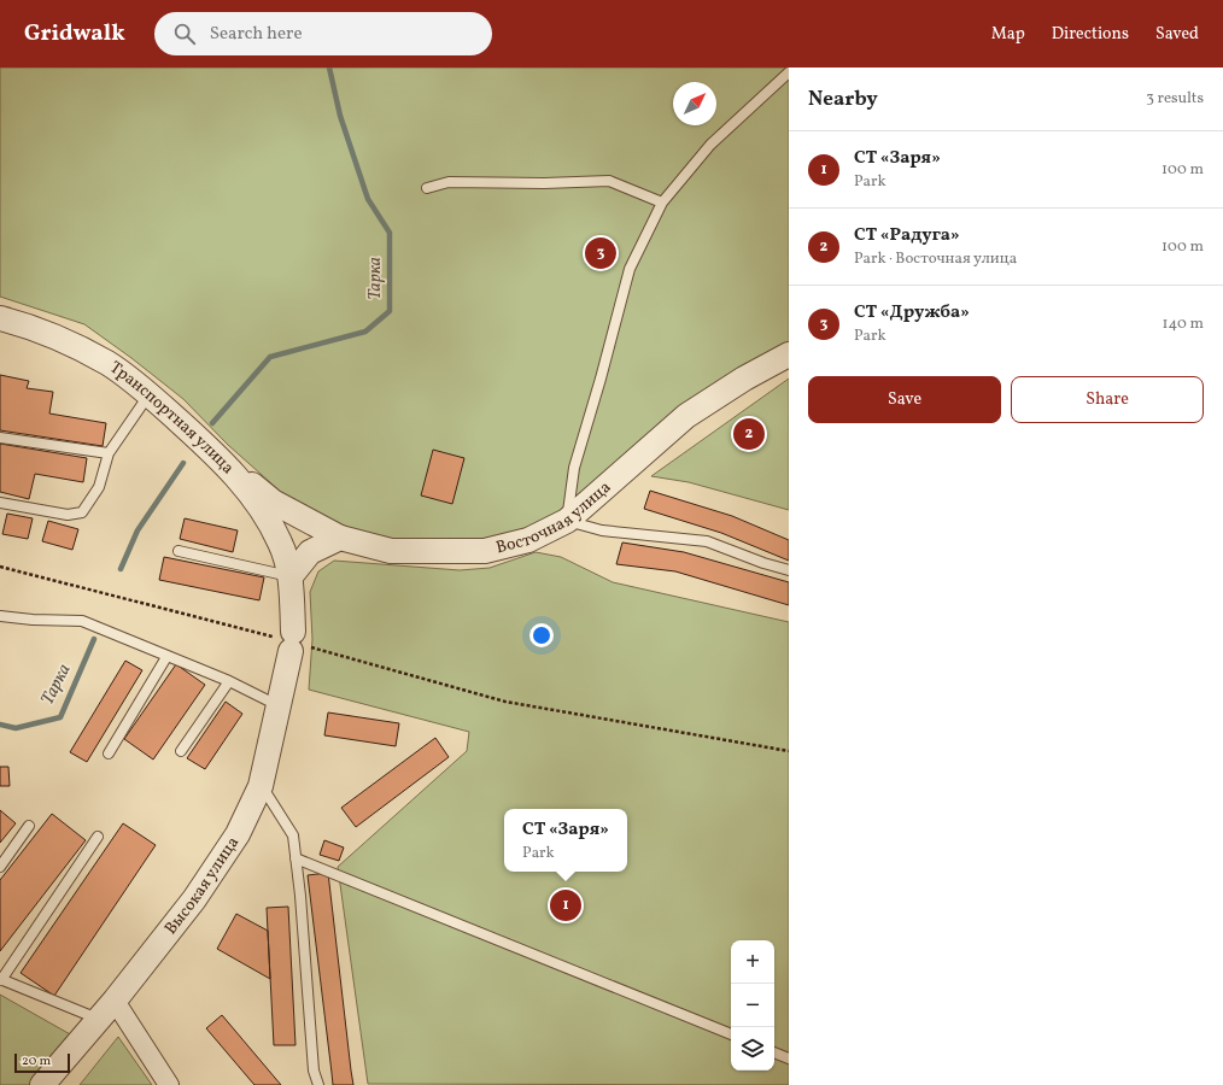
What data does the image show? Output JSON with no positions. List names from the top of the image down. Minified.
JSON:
{"streets":{"street":["Транспортная улица","Восточная улица","Высокая улица"]},"crossings":[["Транспортная улица","Восточная улица"],["Транспортная улица","Высокая улица"]],"water":["Тарка"],"scale_bar":"20 m","north":"top right","page":{"header":"Gridwalk","search":"Search here","nav":["Map","Directions","Saved"],"heading":["Nearby","3 results"],"list":[{"mark":"1","name":"СТ «Заря»","note":"Park","value":"100 m"},{"mark":"2","name":"СТ «Радуга»","note":"Park · Восточная улица","value":"100 m"},{"mark":"3","name":"СТ «Дружба»","note":"Park","value":"140 m"}],"pins":["3","2","1"],"buttons":["Save","Share"],"popup":["СТ «Заря»","Park"],"map_buttons":["+","−"],"scale":"20 m"}}
